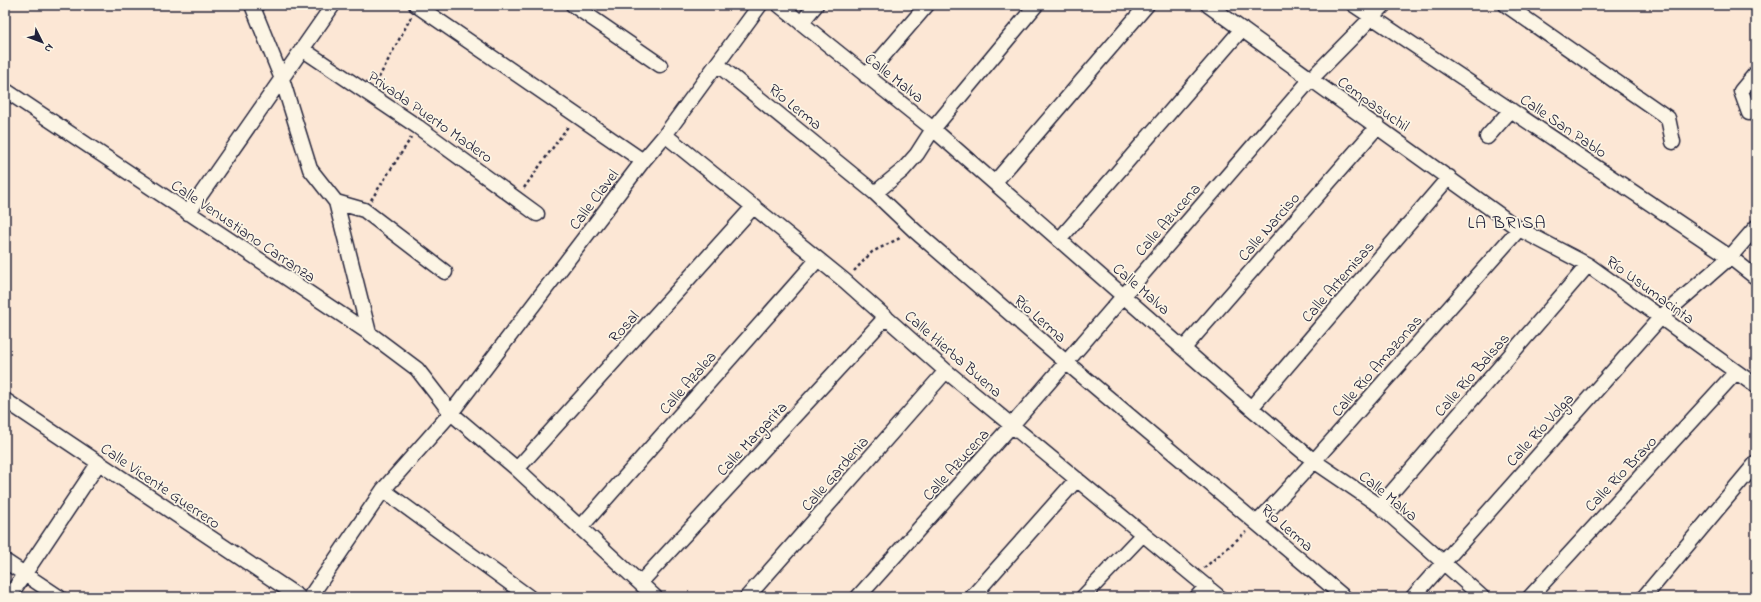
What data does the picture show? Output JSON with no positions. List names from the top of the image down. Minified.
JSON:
{"streets":{"street":["Calle Malva","Cempasuchil","Río Lerma","Privada Puerto Madero","Calle San Pablo","Calle Clavel","Calle Azucena","Calle Narciso","Calle Venustiano Carranza","Calle Artemisas","Río Usumacinta","Rosal","Calle Hierba Buena","Calle Río Amazonas","Calle Río Balsas","Calle Azalea","Calle Río Volga","Calle Margarita","Calle Gardenia","Calle Río Bravo","Calle Vicente Guerrero"]},"crossings":[["Calle Malva","Calle Azucena"],["Calle Malva","Calle Narciso"],["Calle Malva","Calle Artemisas"],["Calle Malva","Calle Río Amazonas"],["Calle Malva","Calle Río Balsas"],["Calle Malva","Calle Río Volga"],["Cempasuchil","Calle Azucena"],["Cempasuchil","Calle Narciso"],["Cempasuchil","Calle Artemisas"],["Cempasuchil","Río Usumacinta"],["Cempasuchil","Calle Río Amazonas"],["Río Lerma","Calle Clavel"],["Río Lerma","Calle Azucena"],["Río Lerma","Calle Río Amazonas"],["Calle San Pablo","Calle Azucena"],["Calle San Pablo","Calle Río Volga"],["Calle Clavel","Calle Venustiano Carranza"],["Calle Clavel","Calle Hierba Buena"],["Calle Azucena","Calle Hierba Buena"],["Calle Venustiano Carranza","Rosal"],["Calle Venustiano Carranza","Calle Azalea"],["Calle Venustiano Carranza","Calle Margarita"],["Río Usumacinta","Calle Río Amazonas"],["Río Usumacinta","Calle Río Balsas"],["Río Usumacinta","Calle Río Volga"],["Río Usumacinta","Calle Río Bravo"],["Rosal","Calle Hierba Buena"],["Calle Hierba Buena","Calle Azalea"],["Calle Hierba Buena","Calle Margarita"],["Calle Hierba Buena","Calle Gardenia"]],"districts":["LA BRISA"],"north":"bottom right"}
